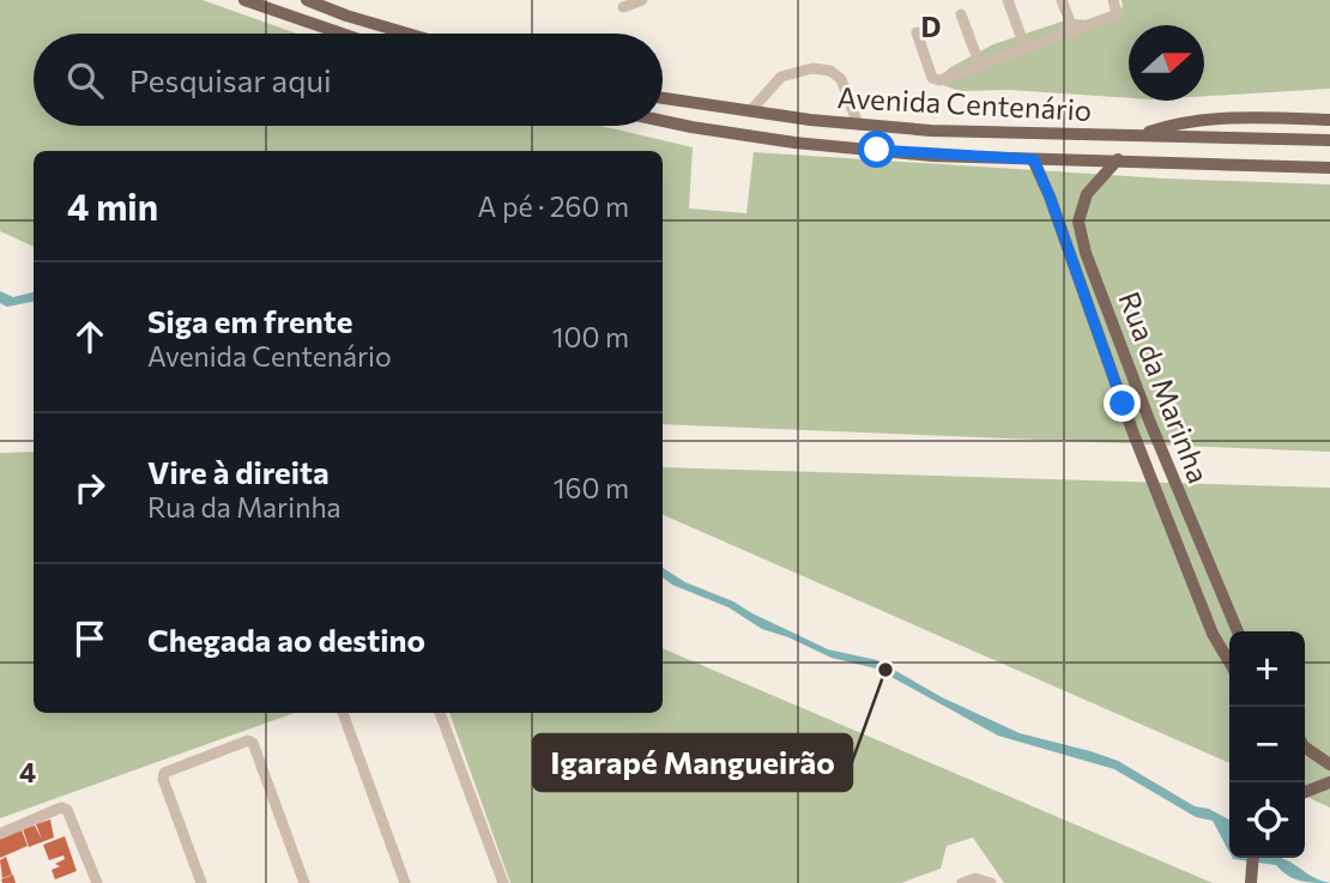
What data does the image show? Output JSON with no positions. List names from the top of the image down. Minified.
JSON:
{"streets":{"main road":["Avenida Centenário","Rua da Marinha"]},"crossings":[["Avenida Centenário","Rua da Marinha"]],"places":["Igarapé Mangueirão"],"north":"right","page":{"search":"Pesquisar aqui","heading":["4 min","A pé · 260 m"],"list":[["Siga em frente","Avenida Centenário","100 m"],["Vire à direita","Rua da Marinha","160 m"],"Chegada ao destino"],"map_buttons":["+","−"]},"grid":{"columns":["D"],"rows":["4"]}}
